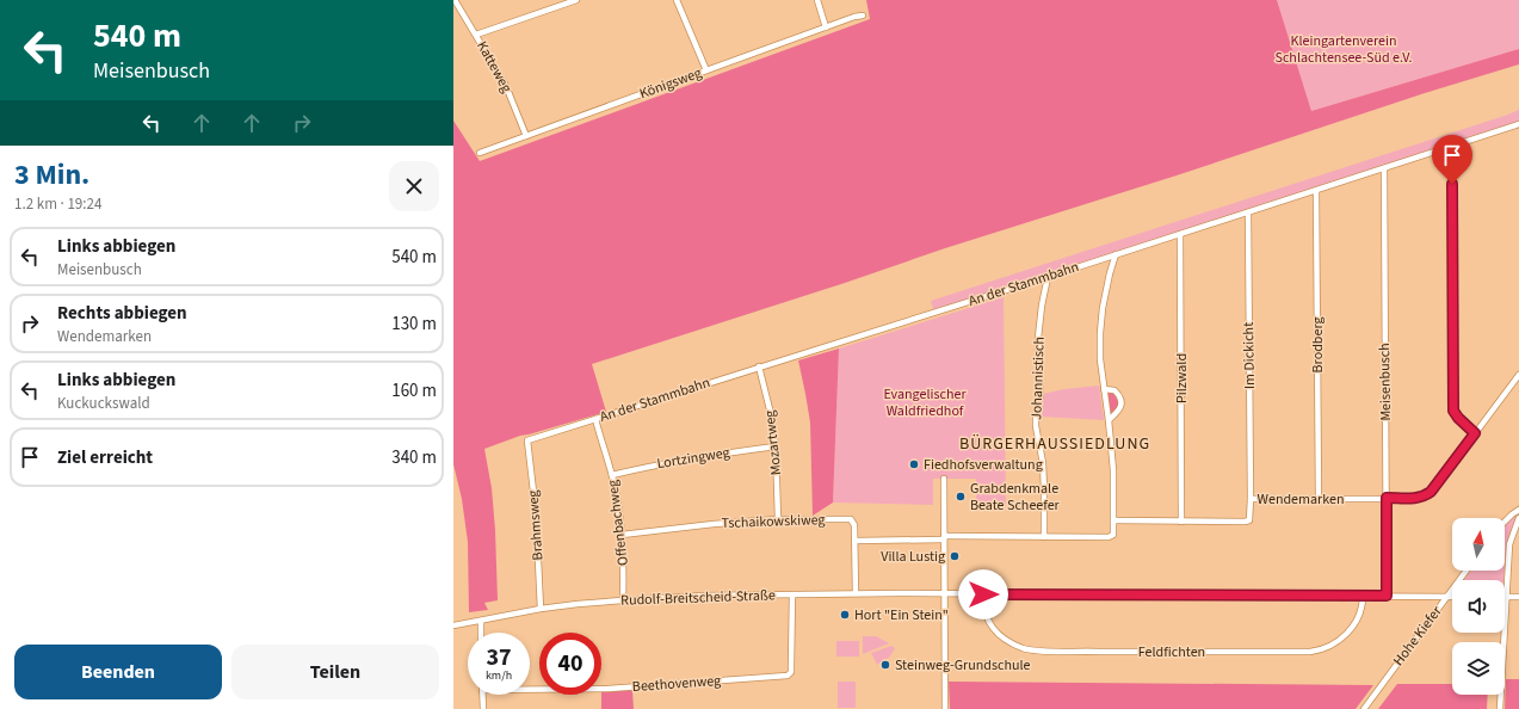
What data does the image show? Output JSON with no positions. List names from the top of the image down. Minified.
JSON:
{"streets":{"street":["Katteweg","Königsweg","An der Stammbahn","Brodberg","Im Dickicht","Johannistisch","Pilzwald","Meisenbusch","Mozartweg","Lortzingweg","Wendemarken","Tschaikowskiweg","Offenbachweg","Brahmsweg","Rudolf-Breitscheid-Straße","Hohe Kiefer","Feldfichten","Beethovenweg"]},"crossings":[["Katteweg","Königsweg"],["An der Stammbahn","Brodberg"],["An der Stammbahn","Im Dickicht"],["An der Stammbahn","Johannistisch"],["An der Stammbahn","Pilzwald"],["An der Stammbahn","Meisenbusch"],["An der Stammbahn","Mozartweg"],["An der Stammbahn","Offenbachweg"],["An der Stammbahn","Brahmsweg"],["Brodberg","Wendemarken"],["Im Dickicht","Wendemarken"],["Pilzwald","Wendemarken"],["Meisenbusch","Wendemarken"],["Meisenbusch","Rudolf-Breitscheid-Straße"],["Mozartweg","Lortzingweg"],["Mozartweg","Tschaikowskiweg"],["Lortzingweg","Offenbachweg"],["Tschaikowskiweg","Offenbachweg"],["Tschaikowskiweg","Rudolf-Breitscheid-Straße"],["Offenbachweg","Rudolf-Breitscheid-Straße"],["Brahmsweg","Rudolf-Breitscheid-Straße"],["Rudolf-Breitscheid-Straße","Hohe Kiefer"],["Rudolf-Breitscheid-Straße","Feldfichten"],["Rudolf-Breitscheid-Straße","Beethovenweg"]],"districts":["BÜRGERHAUSSIEDLUNG"],"parks":["Kleingartenverein Schlachtensee-Süd e.V.","Evangelischer Waldfriedhof"],"places":["Fiedhofsverwaltung","Grabdenkmale Beate Scheefer","Villa Lustig","Hort \"Ein Stein\"","Steinweg-Grundschule"],"north":"top","page":{"turn":["540 m","Meisenbusch"],"heading":["3 Min.","1.2 km · 19:24"],"list":[{"name":"Links abbiegen","note":"Meisenbusch","value":"540 m"},{"name":"Rechts abbiegen","note":"Wendemarken","value":"130 m"},{"name":"Links abbiegen","note":"Kuckuckswald","value":"160 m"},{"name":"Ziel erreicht","value":"340 m"}],"speed":"37 km/h","limit":"40","buttons":["Beenden","Teilen"]}}
